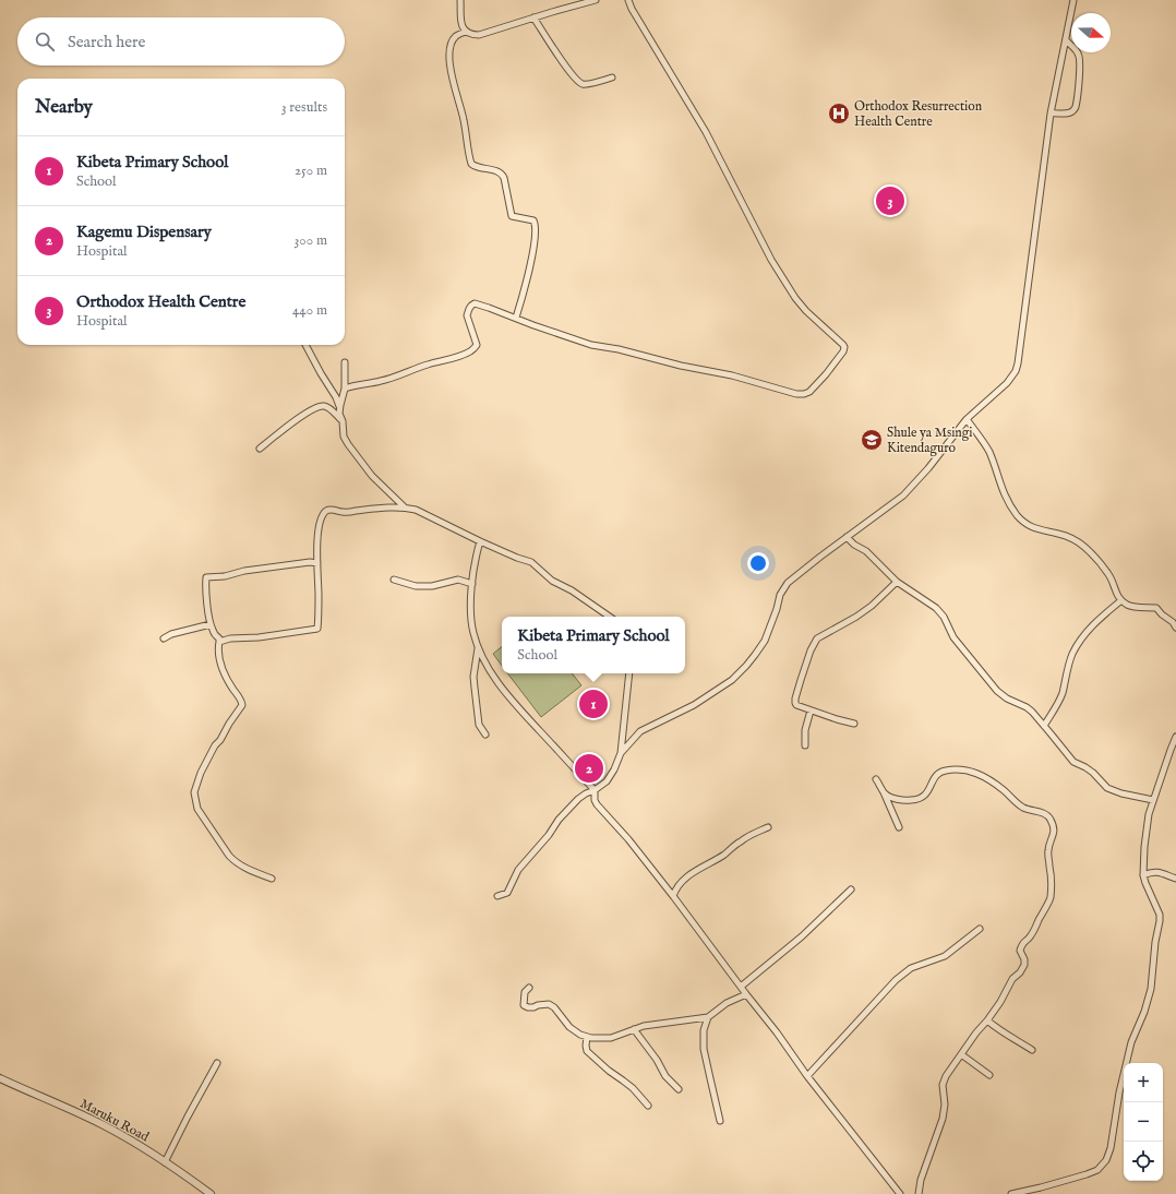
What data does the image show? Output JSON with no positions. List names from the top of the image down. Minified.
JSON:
{"streets":{"street":["Maruku Road"]},"places":{"hospital":["Orthodox Resurrection Health Centre"],"school or university":["Shule ya Msingi Kitendaguro"]},"north":"right","page":{"search":"Search here","heading":["Nearby","3 results"],"list":[{"mark":"1","name":"Kibeta Primary School","note":"School","value":"250 m"},{"mark":"2","name":"Kagemu Dispensary","note":"Hospital","value":"300 m"},{"mark":"3","name":"Orthodox Health Centre","note":"Hospital","value":"440 m"}],"pins":["3","1","2"],"popup":["Kibeta Primary School","School"],"map_buttons":["+","−"]}}
